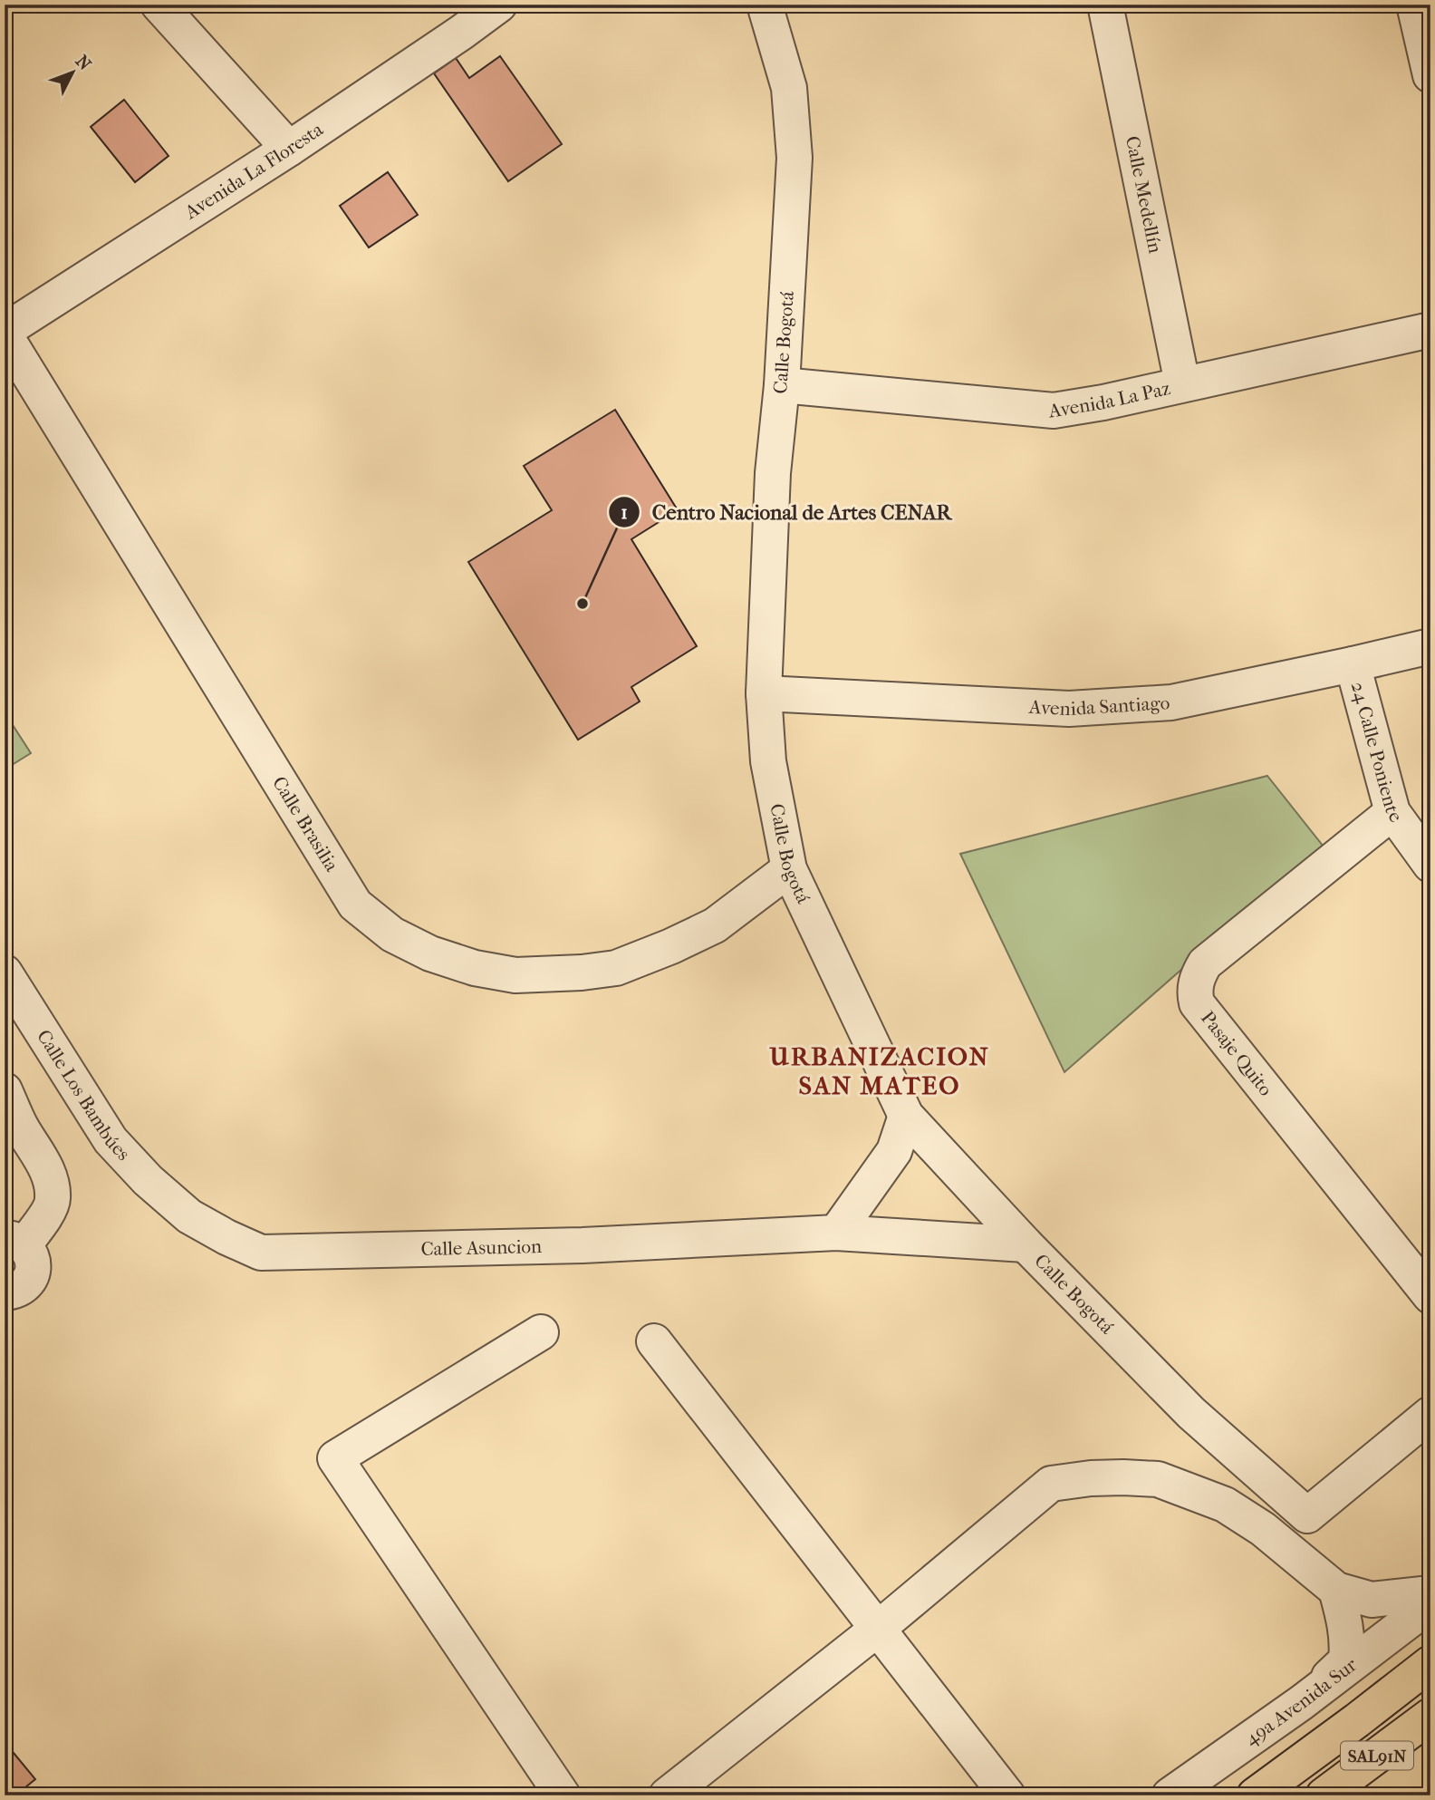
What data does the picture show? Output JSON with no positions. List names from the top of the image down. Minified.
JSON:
{"streets":{"main road":["SAL91N"],"street":["Avenida La Floresta","Calle Medellín","Calle Bogotá","Avenida La Paz","Avenida Santiago","24 Calle Poniente","Calle Brasilia","Pasaje Quito","Calle Los Bambúes","Calle Asuncion","49a Avenida Sur"]},"crossings":[["Avenida La Floresta","Calle Brasilia"],["Calle Medellín","Avenida La Paz"],["Calle Bogotá","Avenida La Paz"],["Calle Bogotá","Avenida Santiago"],["Calle Bogotá","Calle Brasilia"],["Calle Bogotá","Calle Asuncion"],["Avenida Santiago","24 Calle Poniente"],["24 Calle Poniente","Pasaje Quito"],["Calle Los Bambúes","Calle Asuncion"]],"districts":["URBANIZACION SAN MATEO"],"places":["Centro Nacional de Artes CENAR"],"north":"top right"}
